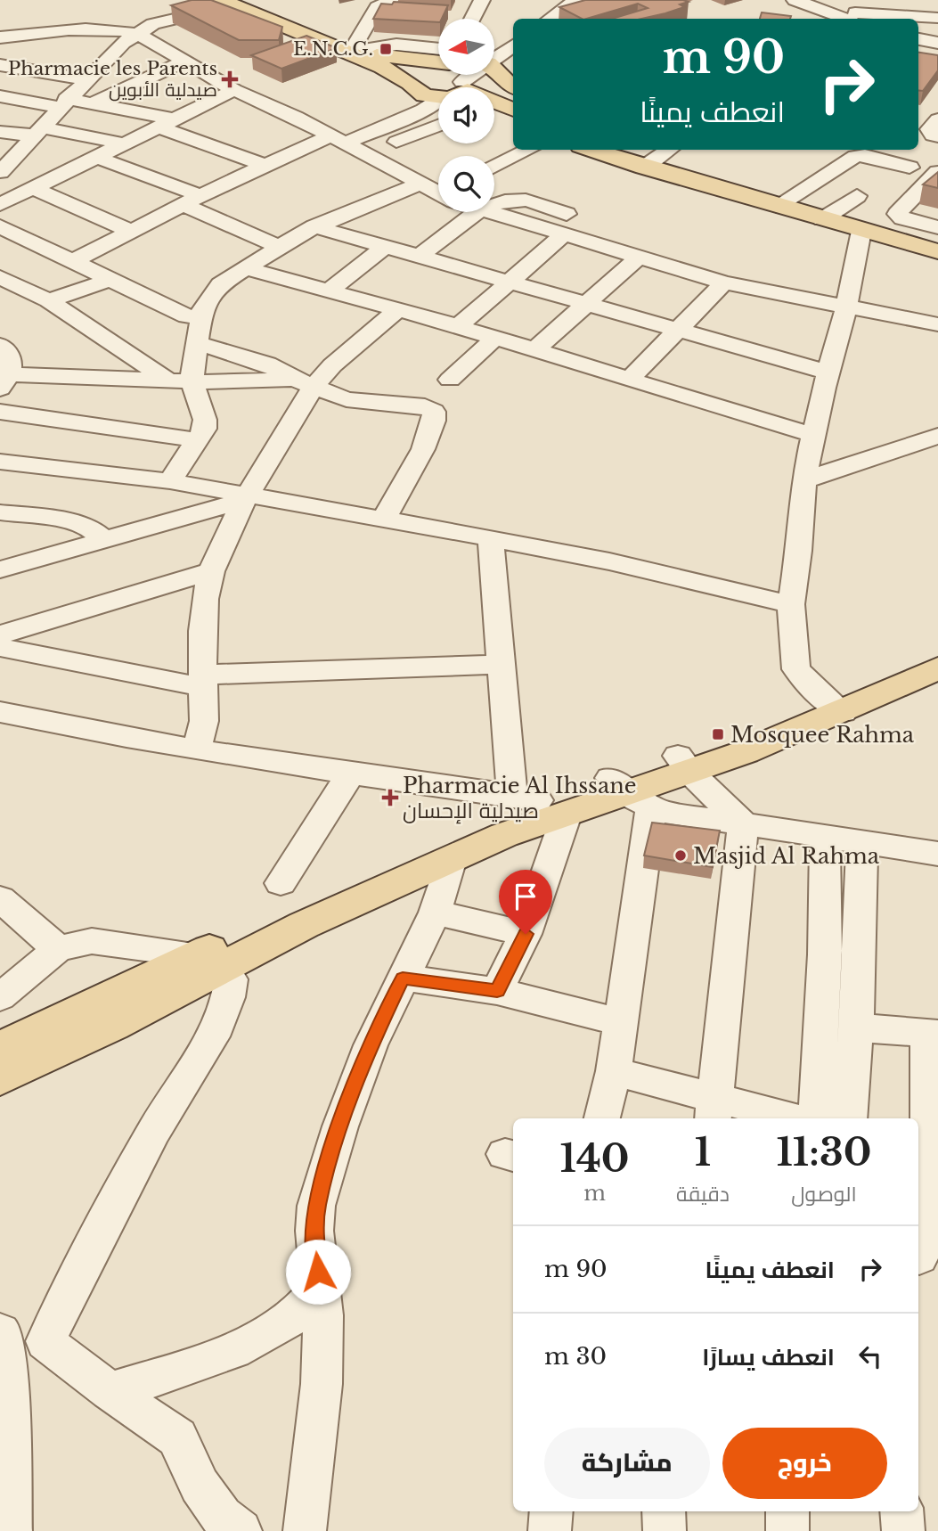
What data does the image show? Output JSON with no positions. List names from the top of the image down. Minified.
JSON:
{"places":{"transit":["E.N.C.G.","Mosquee Rahma"],"health":["Pharmacie les Parents صيدلية الأبوين","Pharmacie Al Ihssane صيدلية الإحسان"],"other":["Masjid Al Rahma"]},"north":"left","page":{"turn":["90 m","انعطف يمينًا"],"eta":["11:30","الوصول","1","دقيقة","140","m"],"list":[{"name":"انعطف يمينًا","value":"90 m"},{"name":"انعطف يسارًا","value":"30 m"}],"buttons":["خروج","مشاركة"]}}
